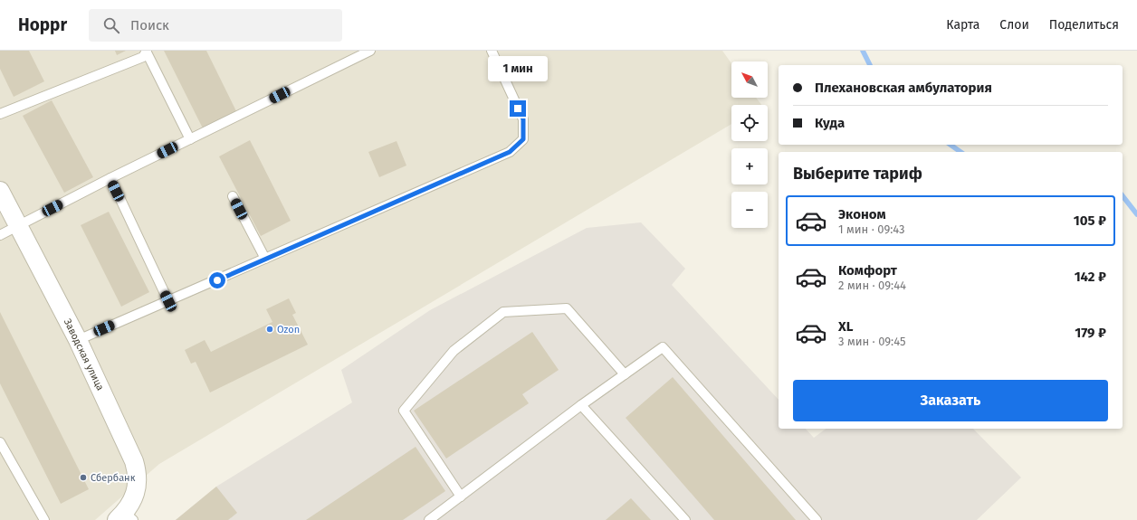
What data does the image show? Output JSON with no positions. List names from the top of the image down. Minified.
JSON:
{"streets":{"street":["Заводская улица"]},"places":["Ozon","Сбербанк"],"north":"top left","page":{"header":"Hoppr","search":"Поиск","nav":["Карта","Слои","Поделиться"],"bubble":"1 мин","map_buttons":["+","−"],"banner":["Плехановская амбулатория","Куда"],"heading":"Выберите тариф","list":[{"name":"Эконом","note":"1 мин · 09:43","value":"105 ₽"},{"name":"Комфорт","note":"2 мин · 09:44","value":"142 ₽"},{"name":"XL","note":"3 мин · 09:45","value":"179 ₽"}],"buttons":"Заказать"}}
